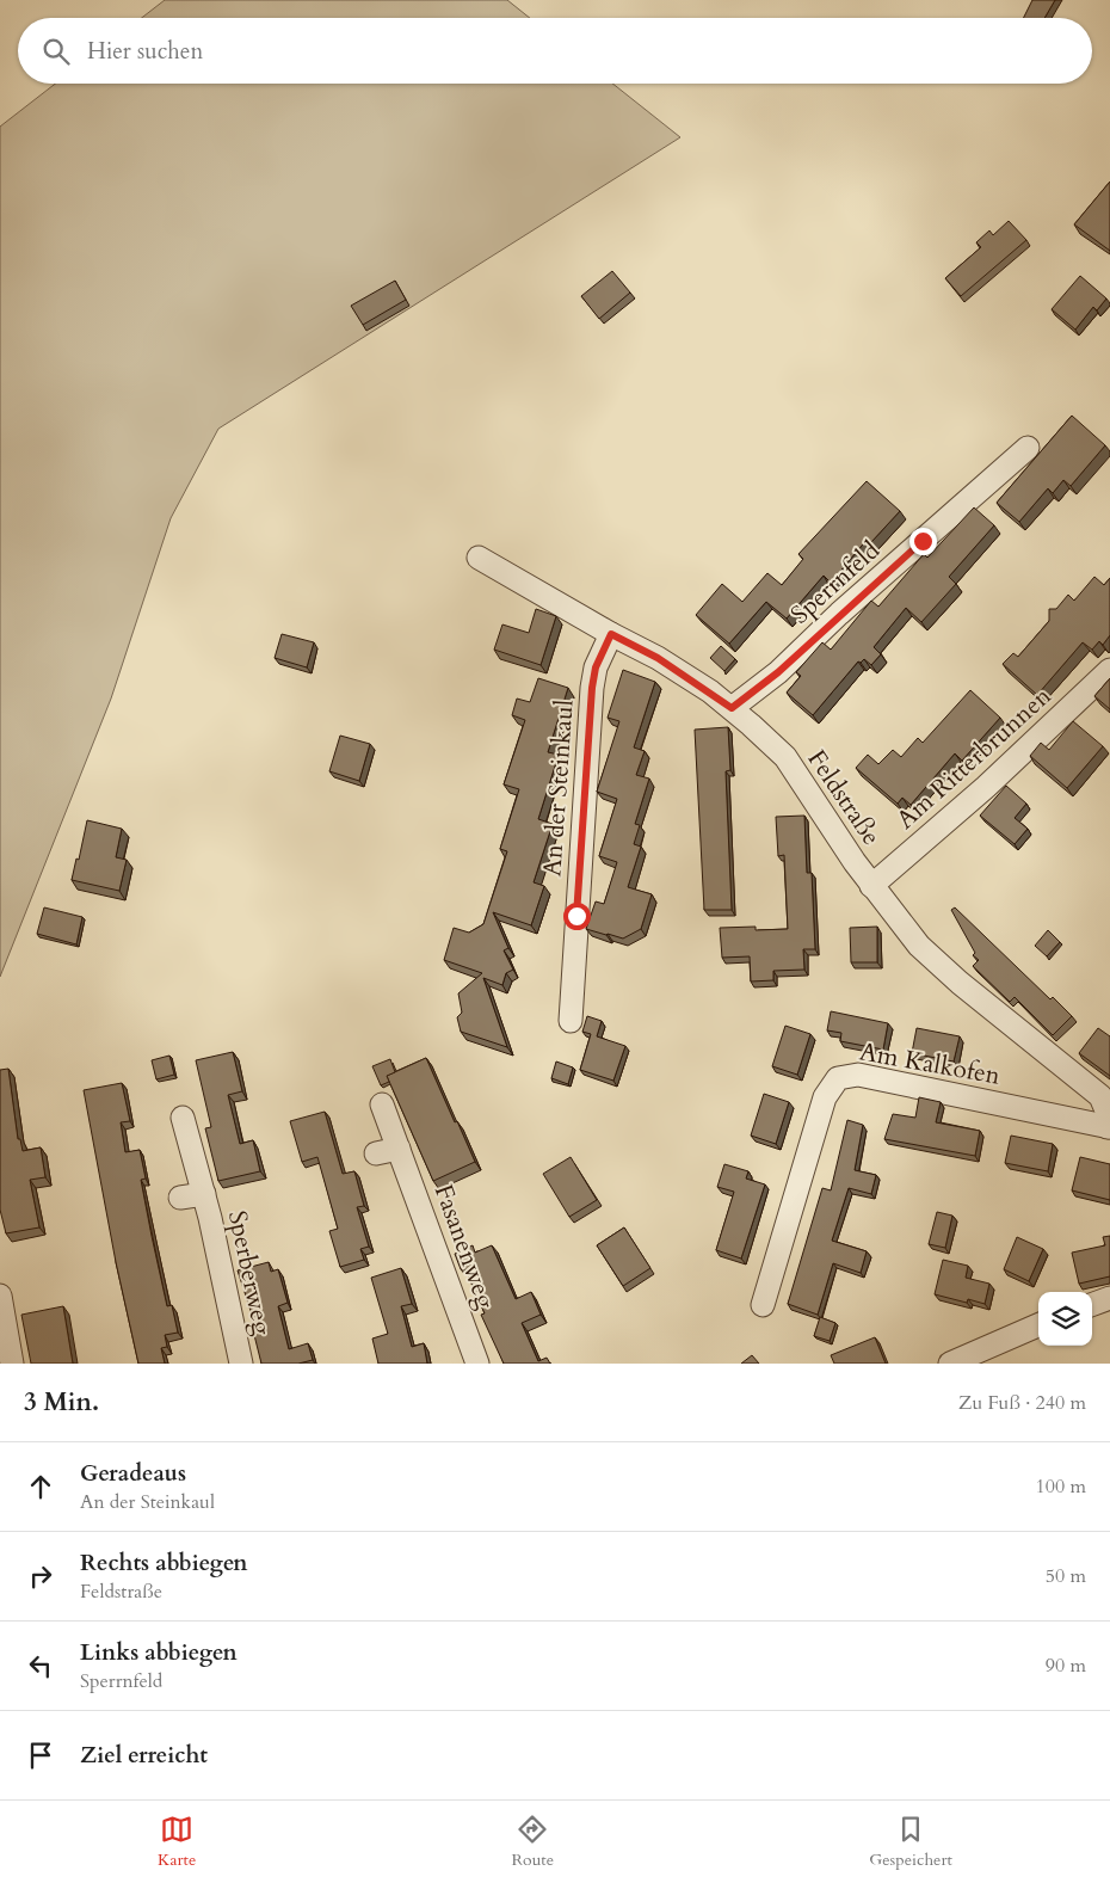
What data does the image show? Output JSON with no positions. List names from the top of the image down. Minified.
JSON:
{"streets":{"street":["Sperrnfeld","Am Ritterbrunnen","An der Steinkaul","Feldstraße","Am Kalkofen","Fasanenweg","Sperberweg"]},"crossings":[["Sperrnfeld","Feldstraße"],["Am Ritterbrunnen","Feldstraße"],["An der Steinkaul","Feldstraße"],["Feldstraße","Am Kalkofen"]],"page":{"search":"Hier suchen","heading":["3 Min.","Zu Fuß · 240 m"],"list":[["Geradeaus","An der Steinkaul","100 m"],["Rechts abbiegen","Feldstraße","50 m"],["Links abbiegen","Sperrnfeld","90 m"],"Ziel erreicht"],"nav":["Karte","Route","Gespeichert"]}}
